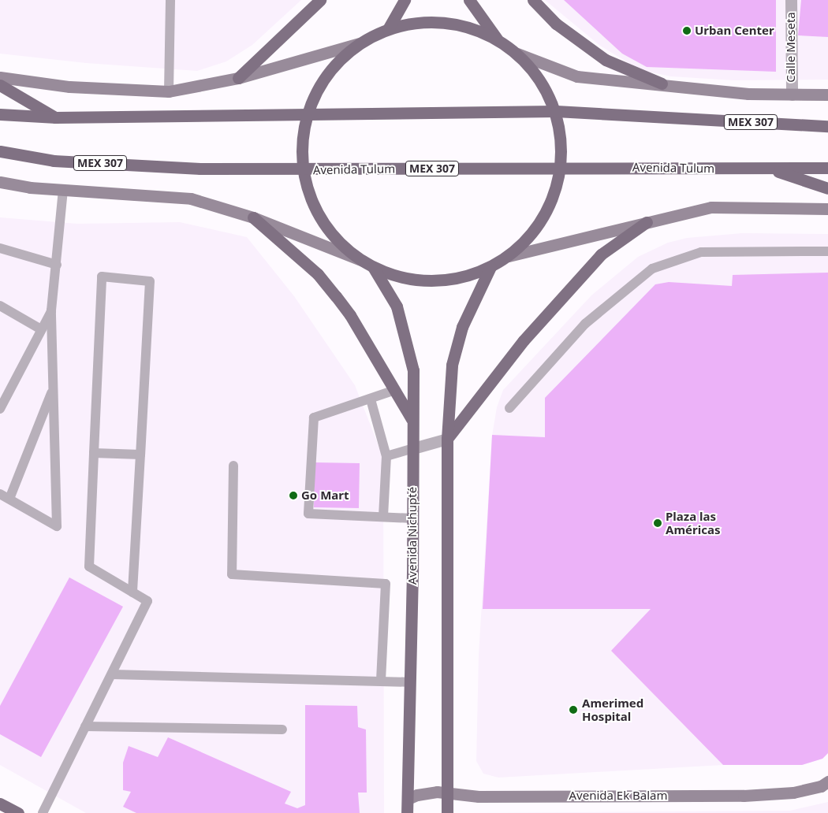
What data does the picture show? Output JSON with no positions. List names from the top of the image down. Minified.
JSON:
{"streets":{"main road":["MEX 307","Avenida Tulum","Avenida Nichupté"],"street":["Calle Meseta","Avenida Ek Balam"]},"crossings":[["Avenida Nichupté","Avenida Ek Balam"]],"places":["Urban Center","Go Mart","Plaza las Américas","Amerimed Hospital"]}
